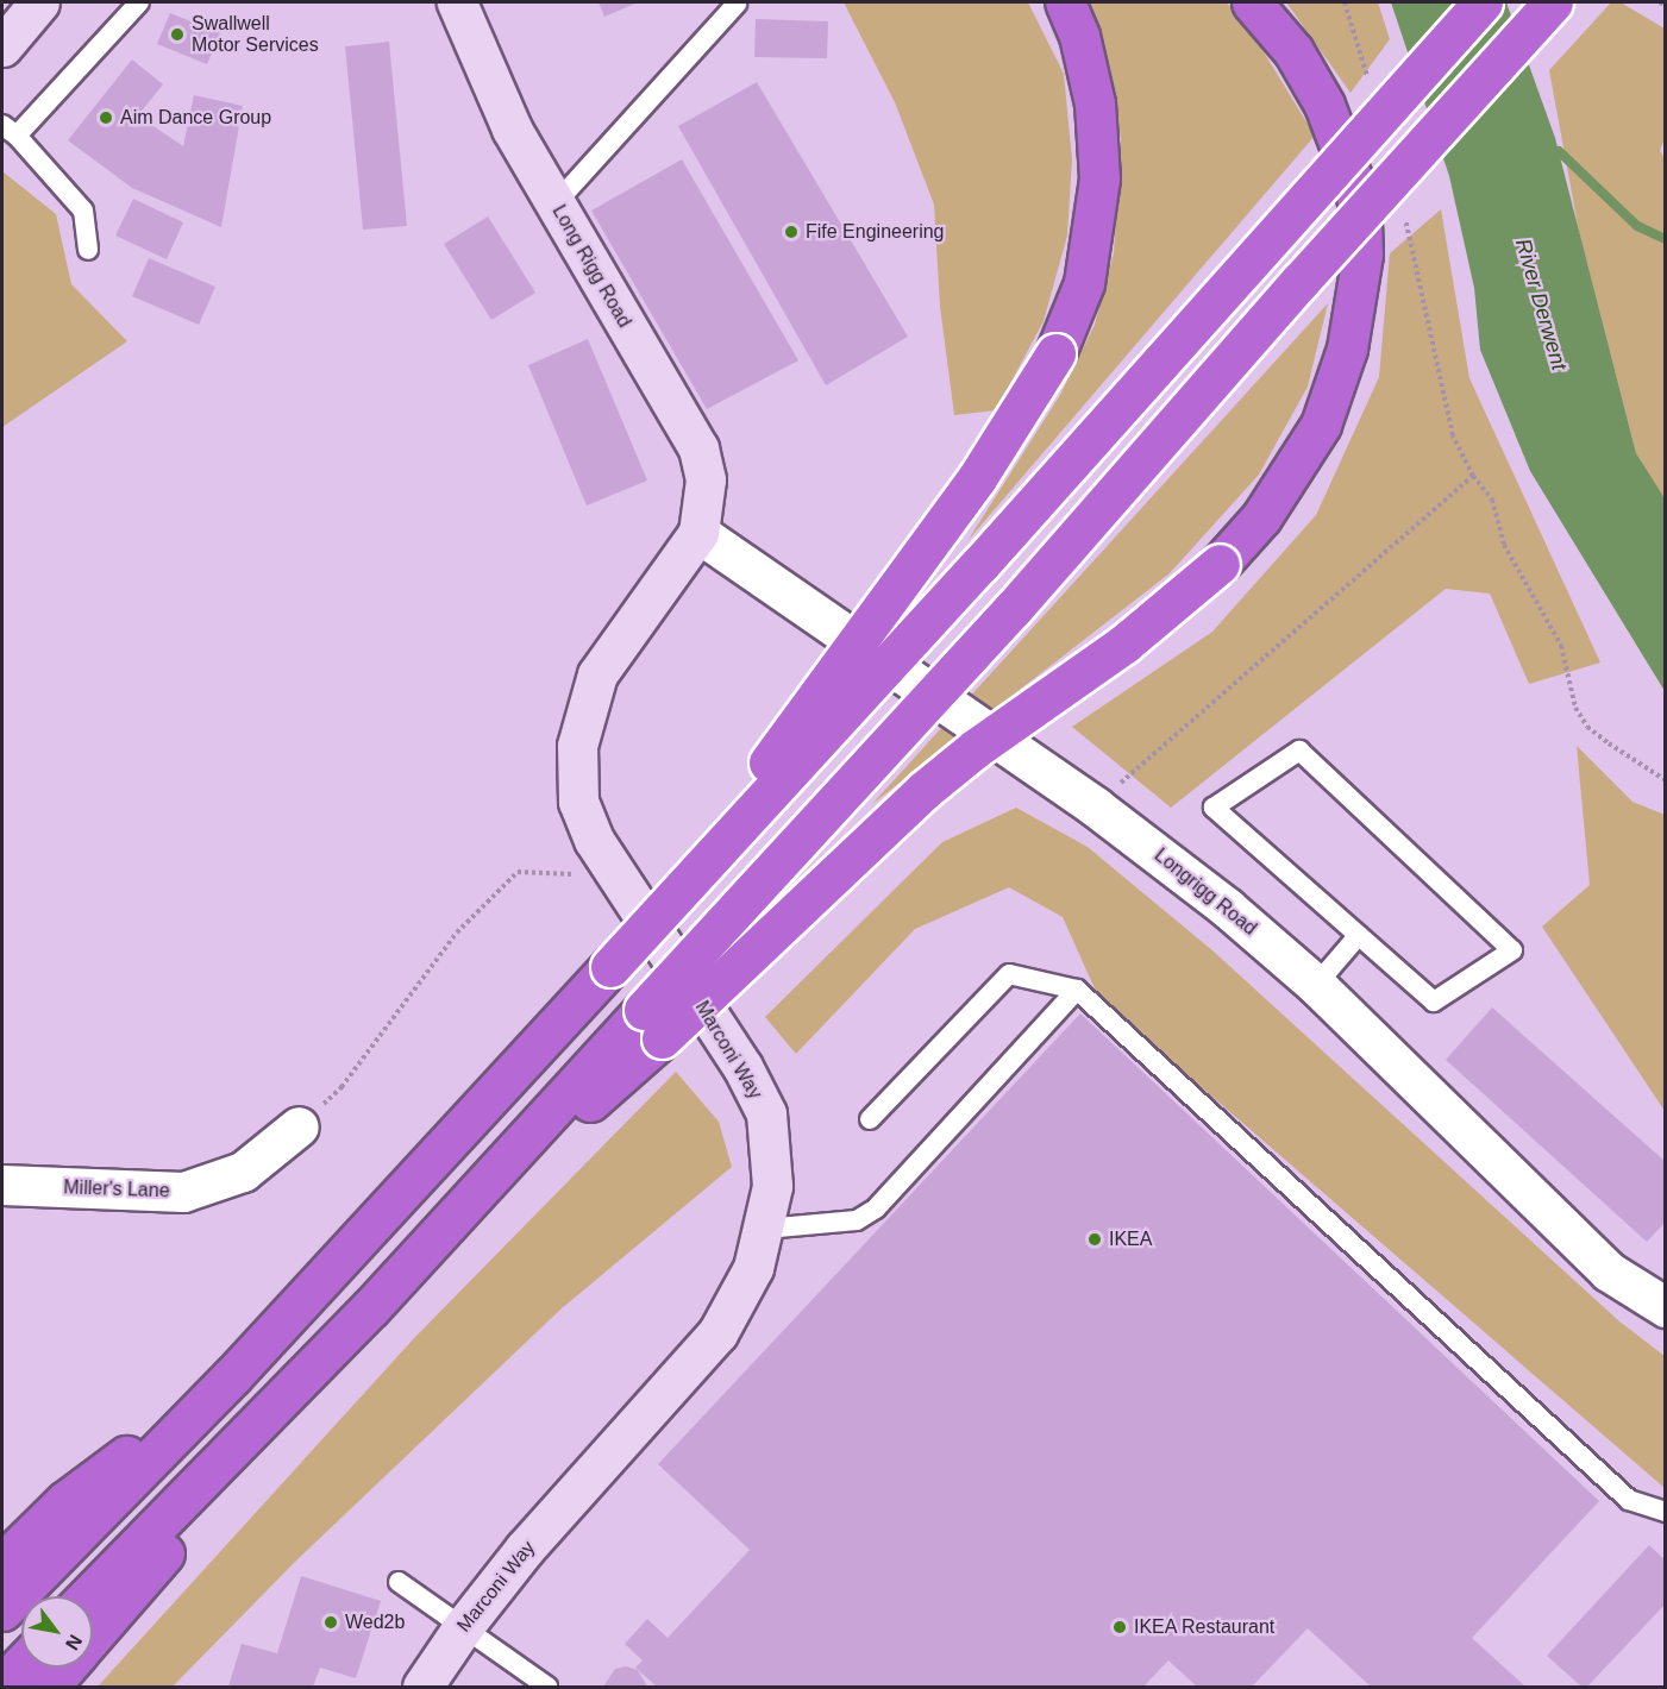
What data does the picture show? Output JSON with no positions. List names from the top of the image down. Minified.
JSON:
{"streets":{"street":["Long Rigg Road","Longrigg Road","Marconi Way","Miller's Lane"]},"crossings":[["Long Rigg Road","Longrigg Road"],["Long Rigg Road","Marconi Way"],["Longrigg Road","Marconi Way"]],"water":["River Derwent"],"places":["Swallwell Motor Services","Aim Dance Group","Fife Engineering","IKEA","Wed2b","IKEA Restaurant"],"north":"bottom right"}
